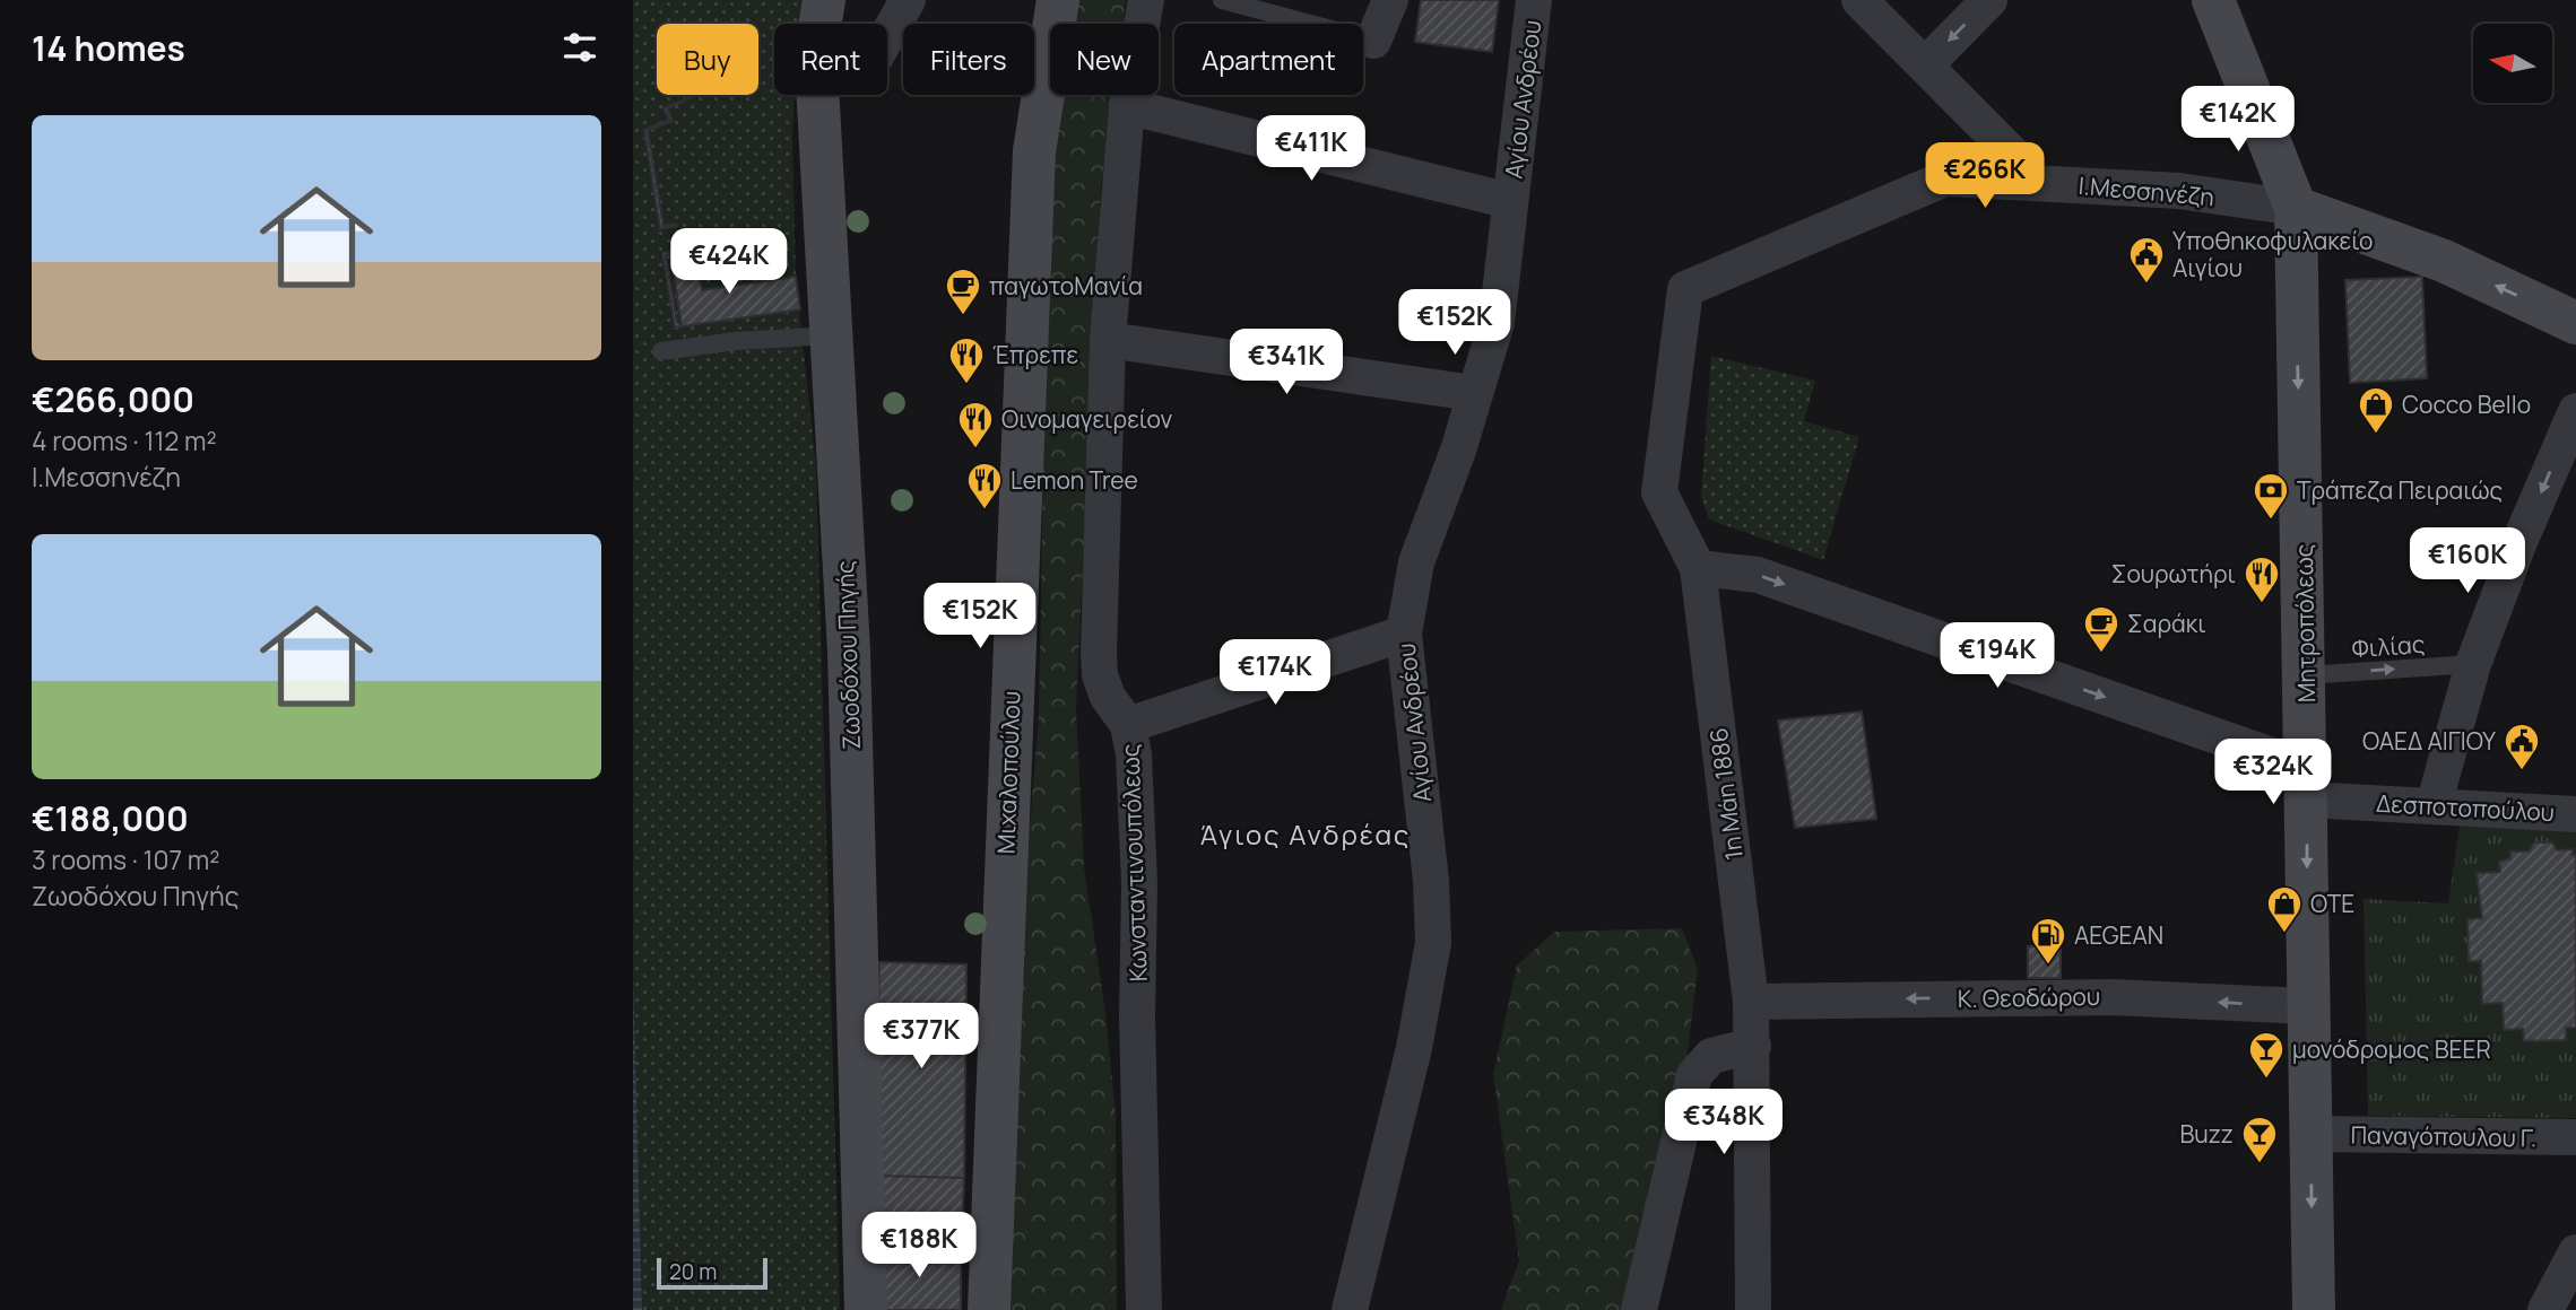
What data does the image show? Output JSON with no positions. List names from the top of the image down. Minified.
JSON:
{"streets":{"street":["Αγίου Ανδρέου","Ι.Μεσσηνέζη","Μητροπόλεως","Ζωοδόχου Πηγής","Μιχαλοπούλου","1η Μάη 1886","Δεσποτοπούλου","Κωνσταντινουπόλεως","Κ. Θεοδώρου","Παναγόπουλου Γ."],"lane":["Φιλίας"]},"crossings":[["Ι.Μεσσηνέζη","Μητροπόλεως"],["Ι.Μεσσηνέζη","1η Μάη 1886"],["Μητροπόλεως","Φιλίας"],["Μητροπόλεως","Δεσποτοπούλου"],["Μητροπόλεως","Κ. Θεοδώρου"],["Μητροπόλεως","Παναγόπουλου Γ."],["1η Μάη 1886","Δεσποτοπούλου"],["1η Μάη 1886","Κ. Θεοδώρου"]],"one_way":["Φιλίας","Δεσποτοπούλου","Κ. Θεοδώρου"],"districts":["Άγιος Ανδρέας"],"places":{"public building":["Υποθηκοφυλακείο Αιγίου","ΟΑΕΔ ΑΙΓΙΟΥ"],"cafe":["παγωτοΜανία","Σαράκι"],"restaurant":["Έπρεπε","Οινομαγειρείον","Lemon Tree","Σουρωτήρι"],"shop":["Cocco Bello","ΟΤΕ"],"bank":["Τράπεζα Πειραιώς"],"fuel station":["AEGEAN"],"bar":["μονόδρομος BEER","Buzz"]},"scale_bar":"20 m","north":"left","page":{"heading":"14 homes","chip":["Buy","Rent","Filters","New","Apartment"],"price":["€142K","€411K","€266K","€424K","€152K","€341K","€160K","€152K","€194K","€174K","€324K","€377K","€348K","€188K"],"list":[{"name":"€266,000","note":"4 rooms · 112 m² · Ι.Μεσσηνέζη"},{"name":"€188,000","note":"3 rooms · 107 m² · Ζωοδόχου Πηγής"}],"scale":"20 m"}}
